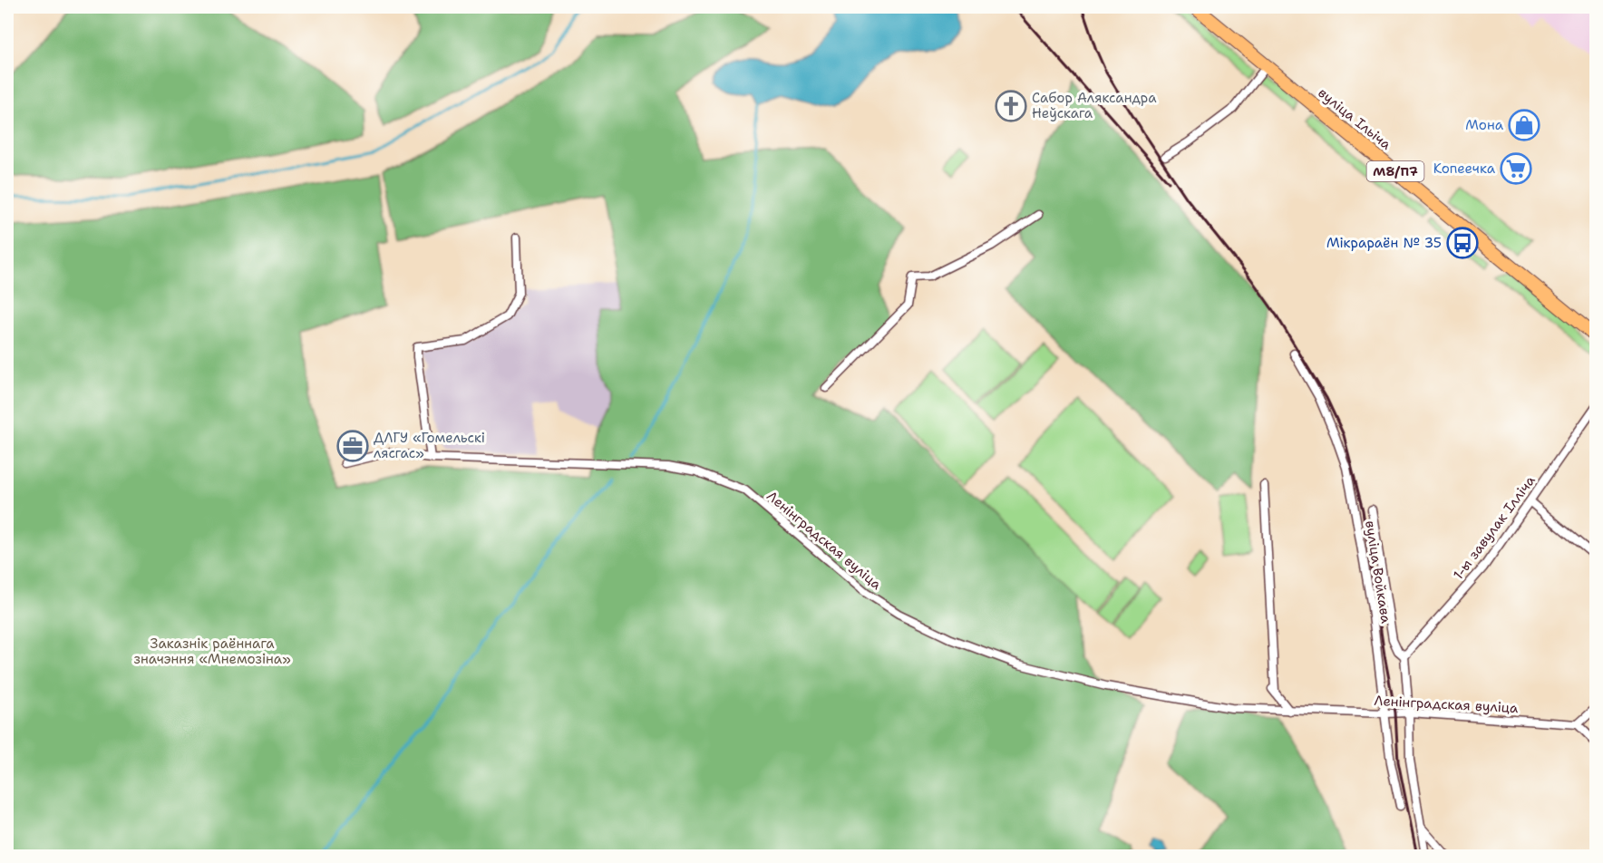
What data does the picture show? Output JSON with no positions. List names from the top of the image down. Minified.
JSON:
{"streets":{"main road":["вуліца Ільіча","М8/П7"],"street":["1-ы завулак Ілліча","Ленінградская вуліца","вуліца Войкава"]},"crossings":[["1-ы завулак Ілліча","вуліца Войкава"],["Ленінградская вуліца","вуліца Войкава"]],"parks":["Заказнік раённага значэння «Мнемозіна»"],"places":{"church":["Сабор Аляксандра Неўскага"],"shop":["Мона"],"supermarket":["Копеечка"],"bus stop":["Мікрараён № 35"],"office":["ДЛГУ «Гомельскі лясгас»"]}}
